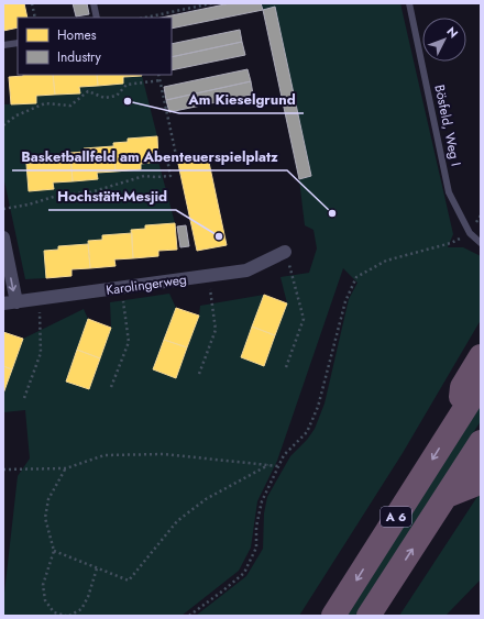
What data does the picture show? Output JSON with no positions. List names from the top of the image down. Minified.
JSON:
{"streets":{"highway":["A 6"],"street":["Karolingerweg"],"lane":["Bösfeld, Weg I"]},"places":["Am Kieselgrund","Basketballfeld am Abenteuerspielplatz","Hochstätt-Mesjid"],"legend":["Homes","Industry"],"north":"top right"}
